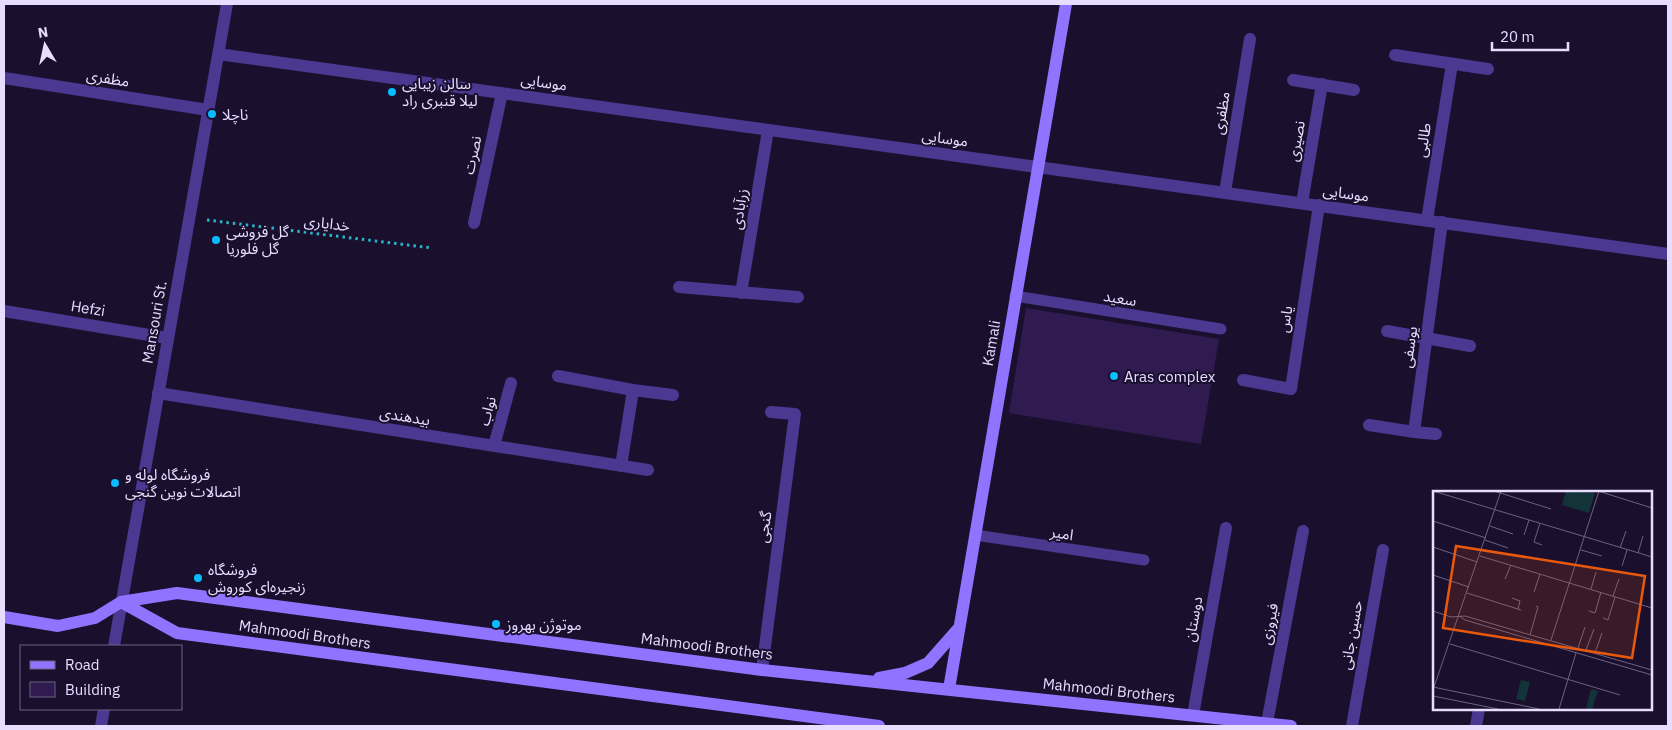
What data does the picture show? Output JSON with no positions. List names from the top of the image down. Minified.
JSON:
{"streets":{"main road":["Kamali","Mahmoodi Brothers"],"street":["مظفری","موسایی","طالبی","نصیری","نصرت","زرآبادی","Hefzi","یاس","Mansouri St.","یوسفی","نواب","بیدهندی","گنجی","دوستان","فیروزی","حسین جانی"],"lane":["سعید","امیر"],"path":["خدایاری"]},"crossings":[["مظفری","موسایی"],["مظفری","Mansouri St."],["موسایی","طالبی"],["موسایی","نصیری"],["موسایی","نصرت"],["موسایی","زرآبادی"],["موسایی","یاس"],["موسایی","Mansouri St."],["موسایی","Kamali"],["موسایی","یوسفی"],["خدایاری","Mansouri St."],["سعید","Kamali"],["Hefzi","Mansouri St."],["Mansouri St.","بیدهندی"],["Mansouri St.","Mahmoodi Brothers"],["Kamali","امیر"],["Kamali","Mahmoodi Brothers"],["نواب","بیدهندی"],["گنجی","Mahmoodi Brothers"],["دوستان","Mahmoodi Brothers"],["فیروزی","Mahmoodi Brothers"]],"places":["سالن زیبایی لیلا قنبری راد","ناچلا","گل فروشی گل فلوریا","Aras complex","فروشگاه لوله و اتصالات نوین گنجی","فروشگاه زنجیره‌ای کوروش","موتوژن بهروز"],"legend":["Road","Building"],"scale_bar":"20 m","north":"top"}
